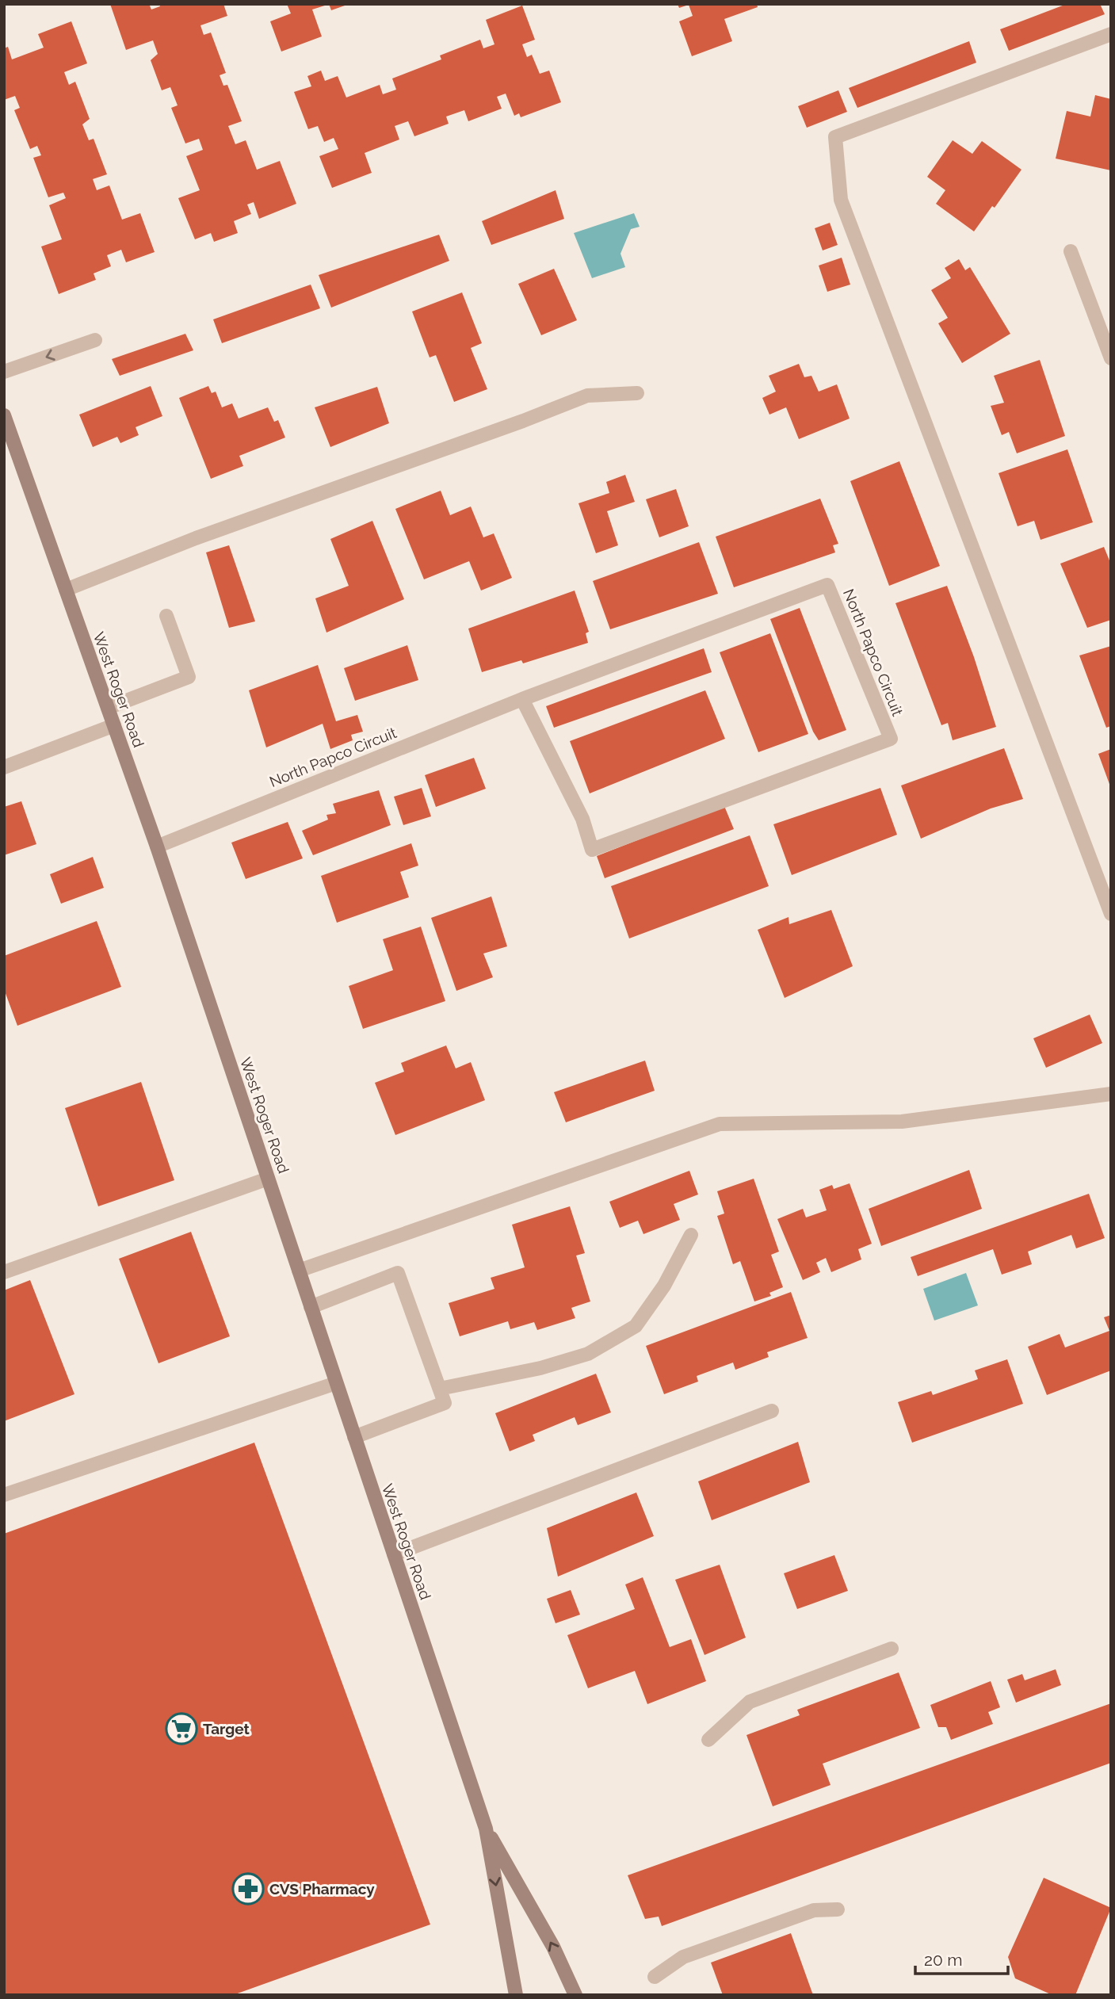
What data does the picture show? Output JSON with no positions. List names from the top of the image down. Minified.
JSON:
{"streets":{"street":["North Papco Circuit","West Roger Road"]},"crossings":[["North Papco Circuit","West Roger Road"]],"places":{"supermarket":["Target"],"pharmacy":["CVS Pharmacy"]},"scale_bar":"20 m"}
